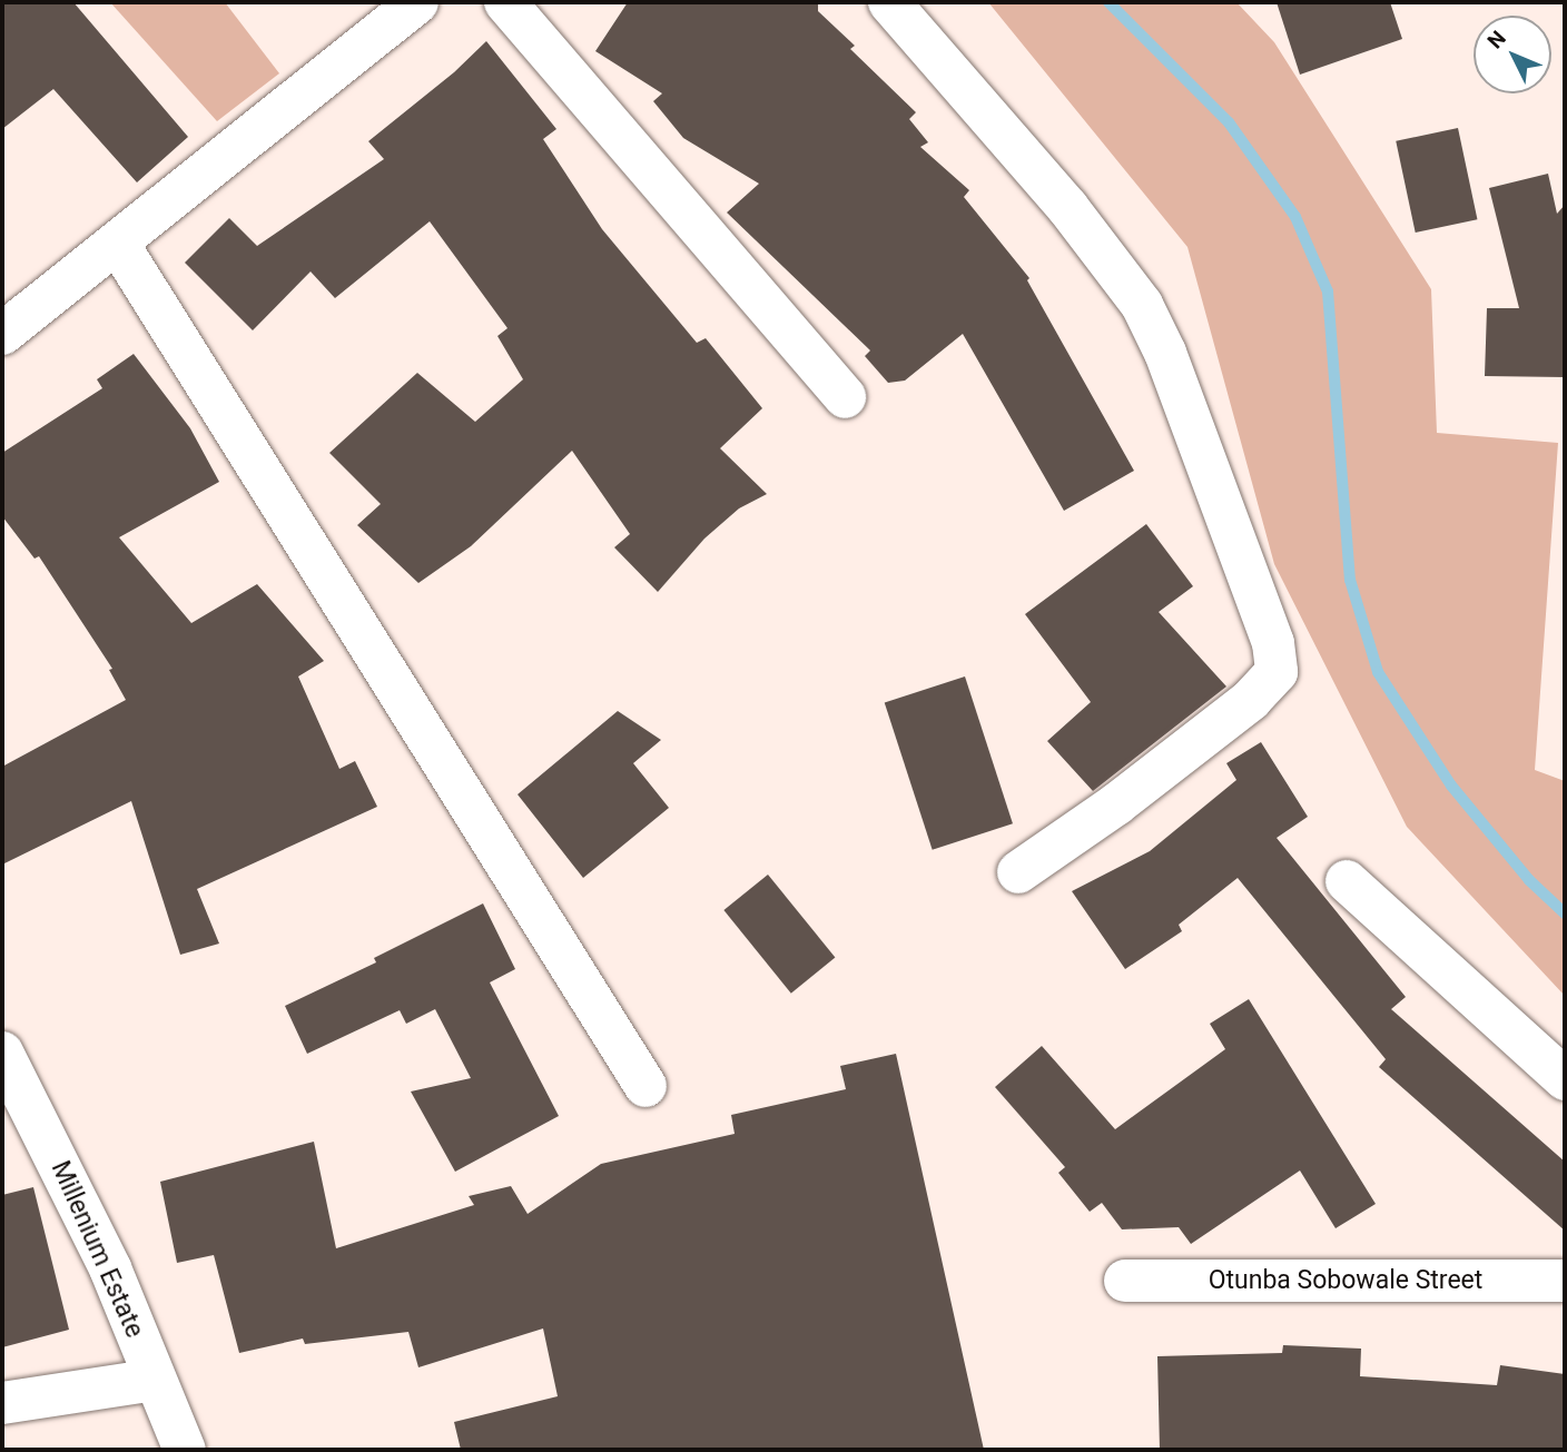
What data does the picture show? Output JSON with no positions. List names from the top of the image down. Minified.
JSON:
{"streets":{"street":["Millenium Estate","Otunba Sobowale Street"]},"north":"top left"}
